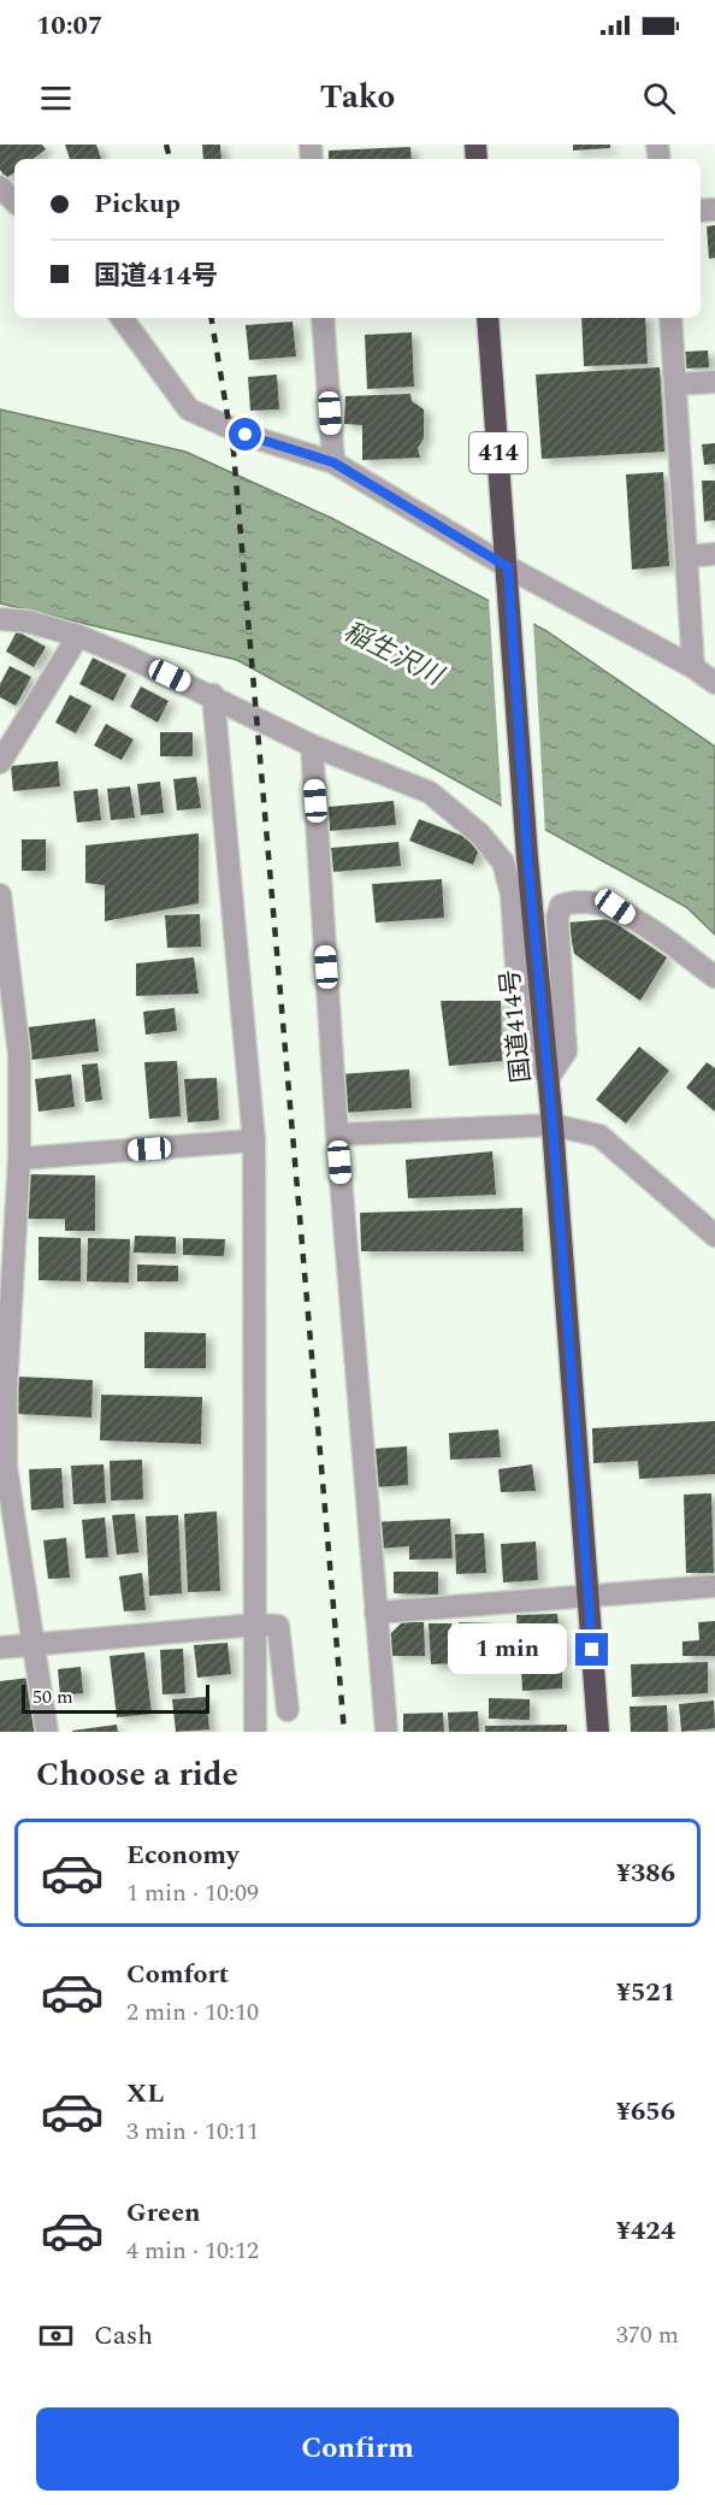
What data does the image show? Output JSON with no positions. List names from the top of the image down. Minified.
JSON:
{"streets":{"highway":["414","国道414号"]},"water":["稲生沢川"],"scale_bar":"50 m","page":{"status":"10:07","header":"Tako","banner":["Pickup","国道414号"],"bubble":"1 min","scale":"50 m","heading":"Choose a ride","list":[{"name":"Economy","note":"1 min · 10:09","value":"¥386"},{"name":"Comfort","note":"2 min · 10:10","value":"¥521"},{"name":"XL","note":"3 min · 10:11","value":"¥656"},{"name":"Green","note":"4 min · 10:12","value":"¥424"}],"pay":["Cash","370 m"],"buttons":"Confirm"}}
